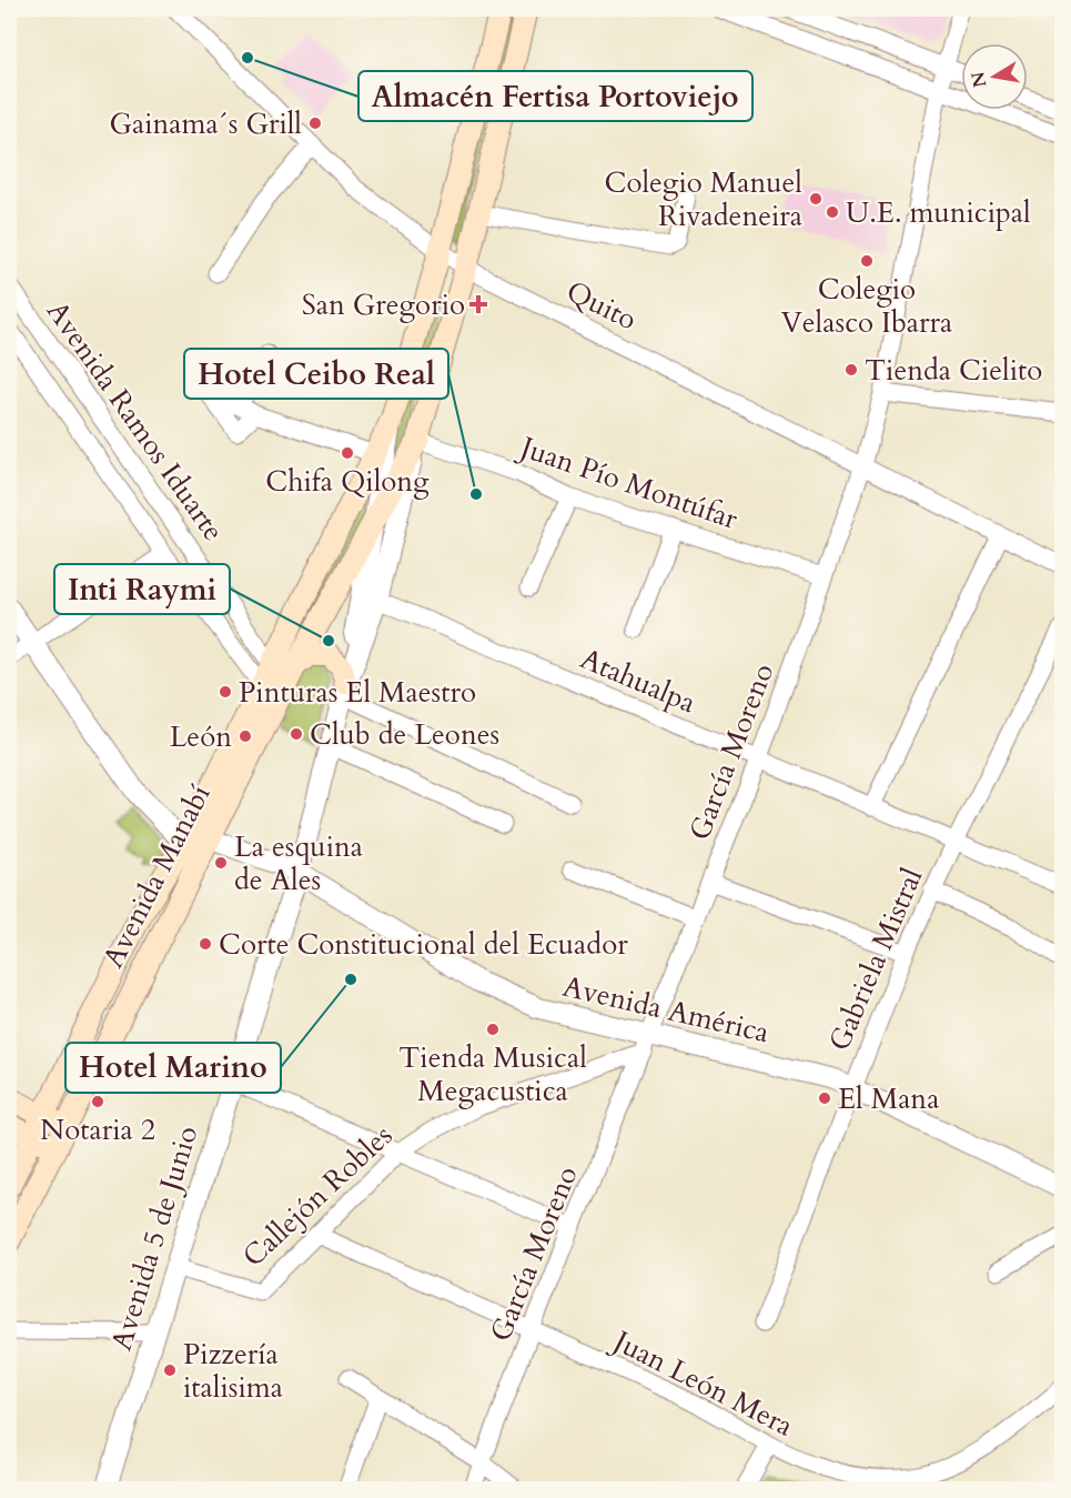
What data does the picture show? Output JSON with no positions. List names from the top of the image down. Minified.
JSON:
{"streets":{"main road":["Avenida Manabí"],"street":["Quito","Avenida Ramos Iduarte","Juan Pío Montúfar","Atahualpa","García Moreno","Gabriela Mistral","Avenida América","Callejón Robles","Avenida 5 de Junio","Juan León Mera"]},"crossings":[["Quito","García Moreno"],["Quito","Avenida Manabí"],["Avenida Ramos Iduarte","Avenida Manabí"],["Juan Pío Montúfar","García Moreno"],["Juan Pío Montúfar","Avenida Manabí"],["Juan Pío Montúfar","Avenida 5 de Junio"],["Atahualpa","García Moreno"],["Atahualpa","Gabriela Mistral"],["Atahualpa","Avenida 5 de Junio"],["García Moreno","Avenida América"],["García Moreno","Callejón Robles"],["García Moreno","Juan León Mera"],["Avenida Manabí","Avenida América"],["Avenida Manabí","Avenida 5 de Junio"],["Gabriela Mistral","Avenida América"],["Avenida América","Callejón Robles"],["Avenida América","Avenida 5 de Junio"],["Callejón Robles","Avenida 5 de Junio"],["Callejón Robles","Juan León Mera"]],"places":{"other":["Almacén Fertisa Portoviejo","Gainama´s Grill","Colegio Manuel Rivadeneira","U.E. municipal","Colegio Velasco Ibarra","Tienda Cielito","Chifa Qilong","Hotel Ceibo Real","Inti Raymi","Pinturas El Maestro","Club de Leones","León","La esquina de Ales","Corte Constitucional del Ecuador","Hotel Marino","Tienda Musical Megacustica","El Mana","Notaria 2","Pizzería italisima"],"health":["San Gregorio"]},"north":"left"}
